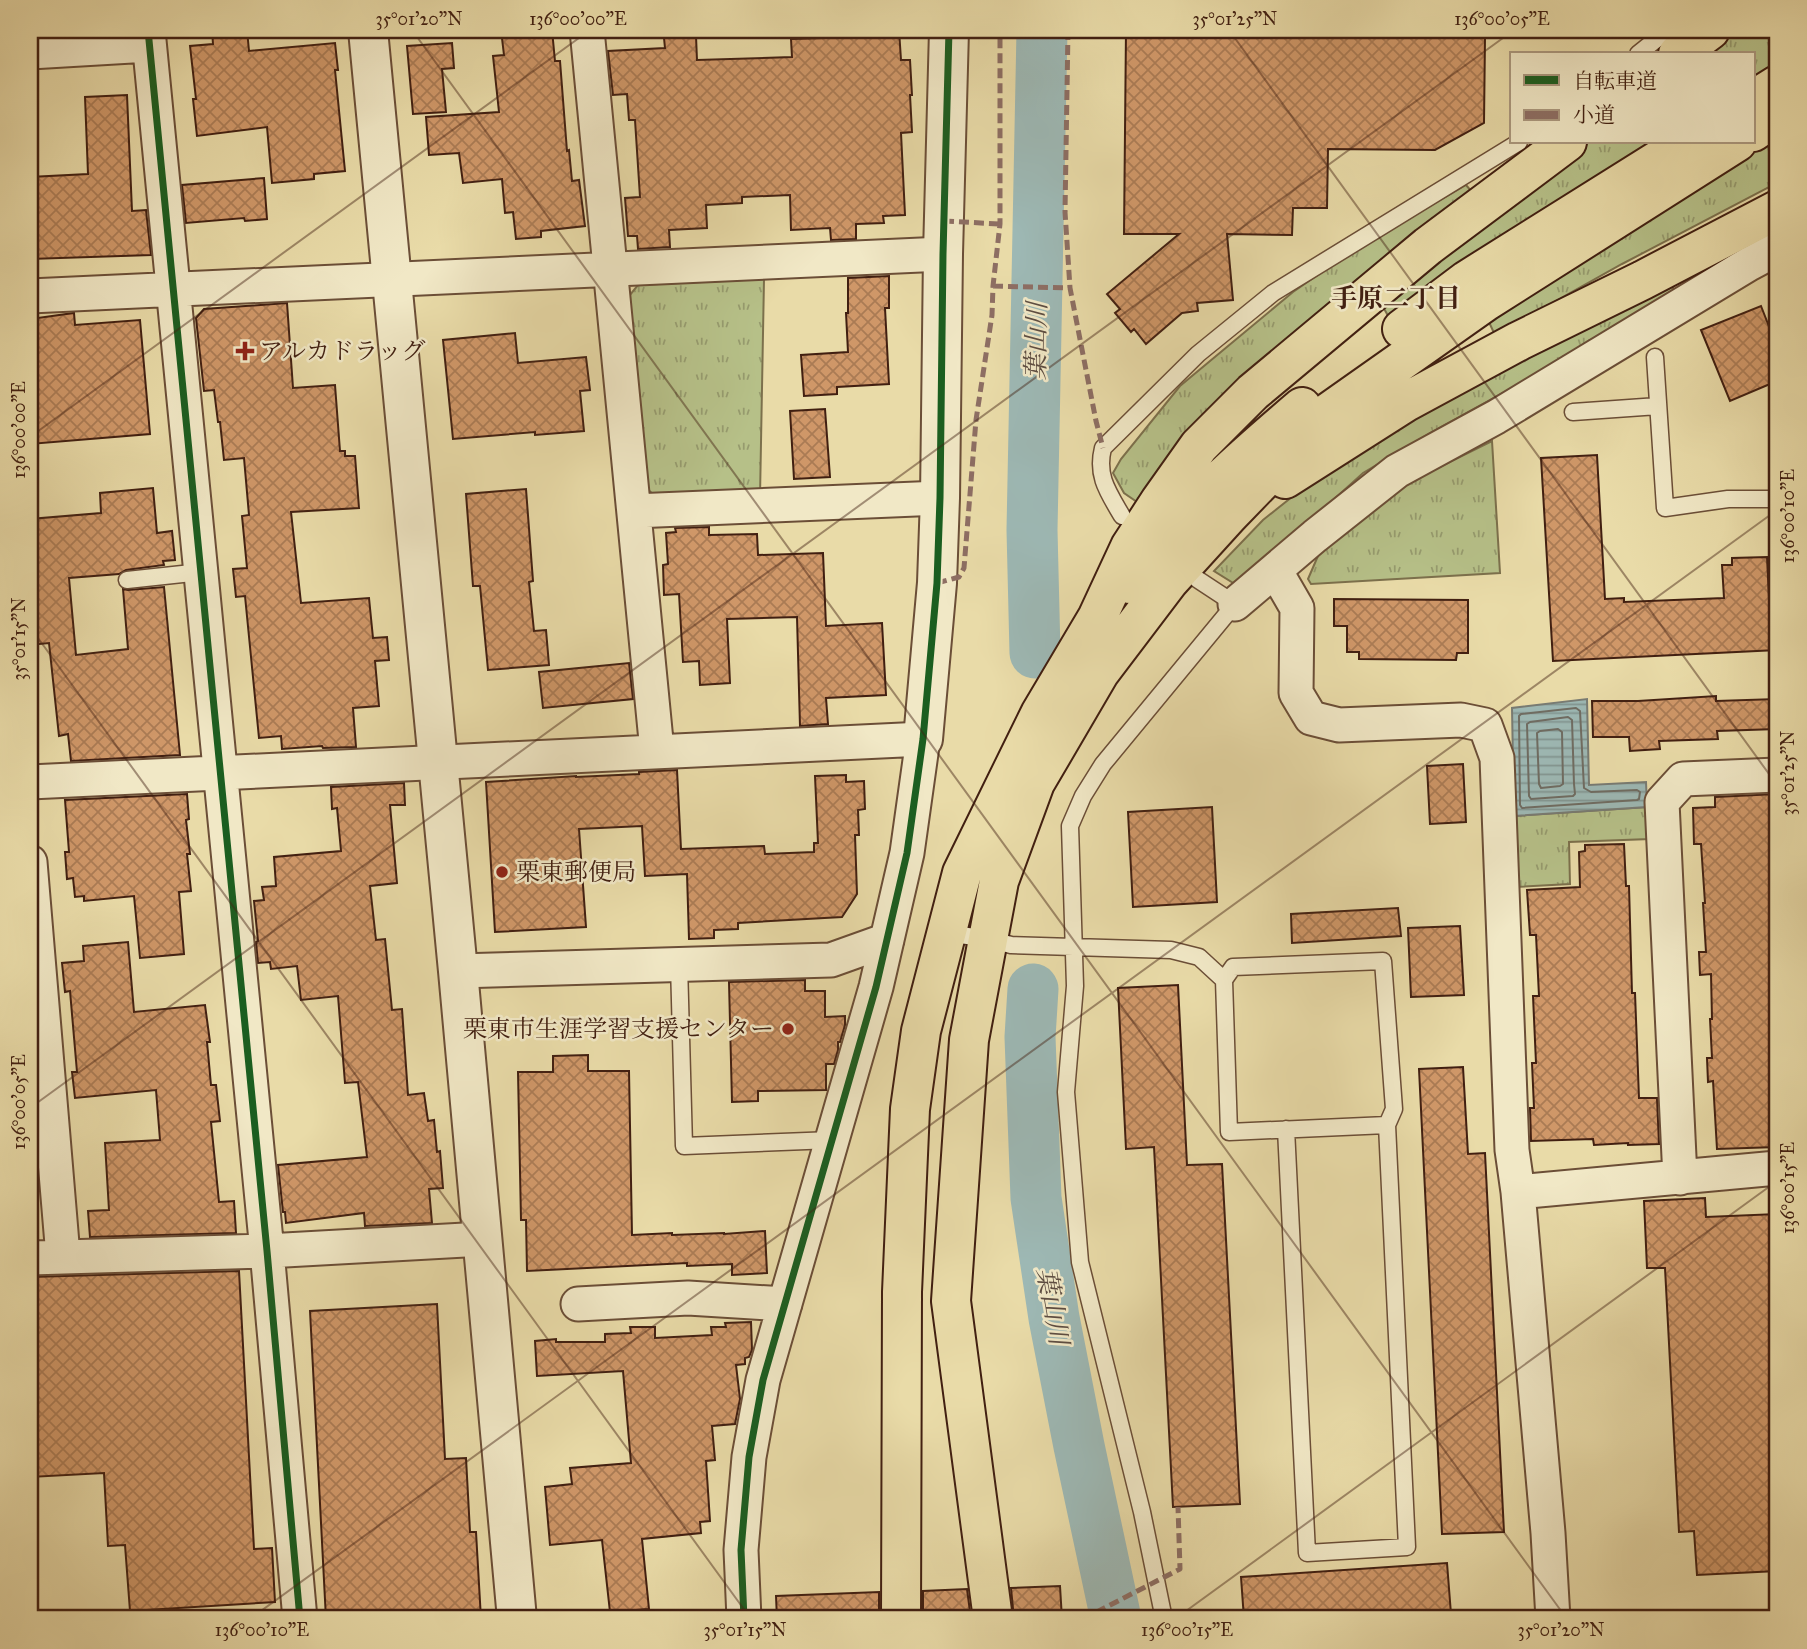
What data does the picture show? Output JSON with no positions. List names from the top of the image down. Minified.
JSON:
{"districts":["手原二丁目"],"water":["葉山川"],"places":{"health":["アルカドラッグ"],"other":["栗東郵便局","栗東市生涯学習支援センター"]},"legend":["自転車道","小道"],"coordinates":["35°01'20\"N","136°00'00\"E","35°01'25\"N","136°00'05\"E","136°00'10\"E","35°01'15\"N","136°00'15\"E"]}
